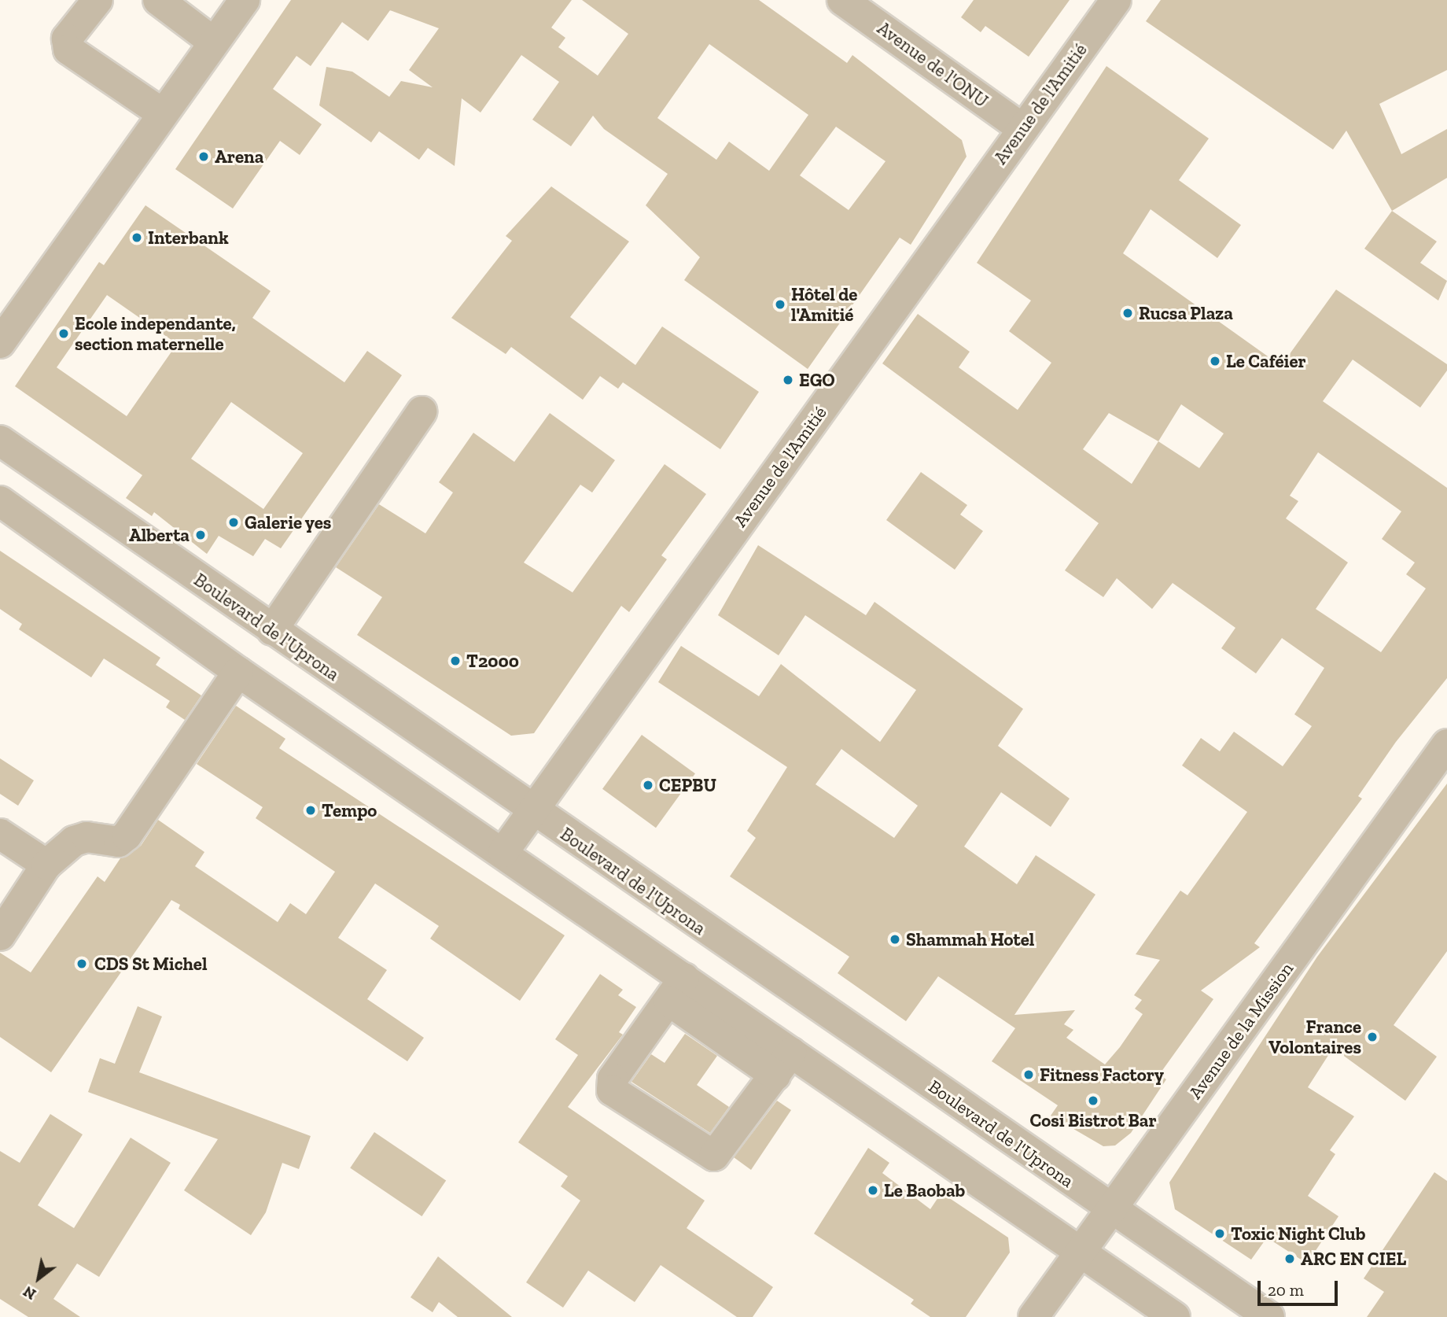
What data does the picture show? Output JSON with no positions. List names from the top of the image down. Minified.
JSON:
{"streets":{"street":["Avenue de l'ONU","Avenue de l'Amitié","Boulevard de l'Uprona","Avenue de la Mission"]},"crossings":[["Avenue de l'ONU","Avenue de l'Amitié"],["Avenue de l'Amitié","Boulevard de l'Uprona"],["Boulevard de l'Uprona","Avenue de la Mission"]],"places":["Arena","Interbank","Hôtel de l'Amitié","Rucsa Plaza","Ecole independante, section maternelle","Le Caféier","EGO","Galerie yes","Alberta","T2000","CEPBU","Tempo","Shammah Hotel","CDS St Michel","France Volontaires","Fitness Factory","Cosi Bistrot Bar","Le Baobab","Toxic Night Club","ARC EN CIEL"],"scale_bar":"20 m","north":"bottom left"}
